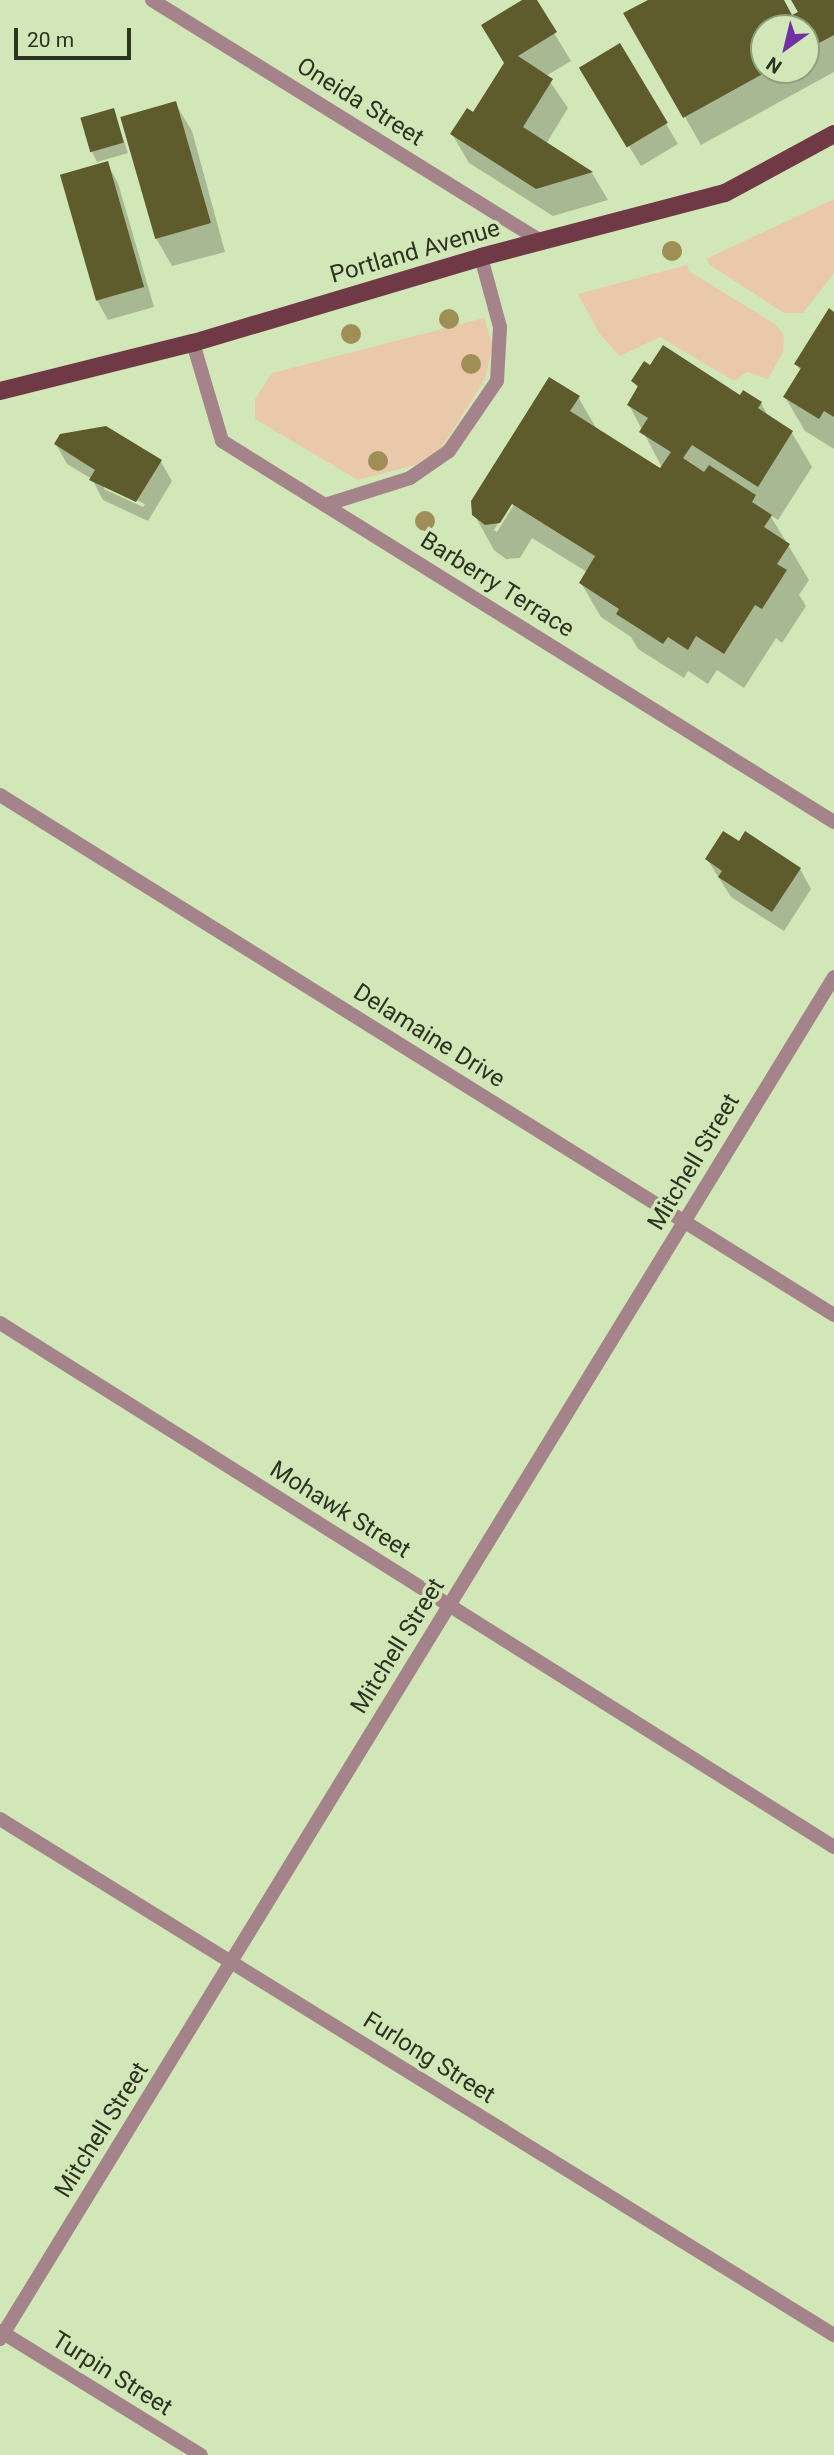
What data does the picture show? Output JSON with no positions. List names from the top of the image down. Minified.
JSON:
{"streets":{"main road":["Portland Avenue"],"street":["Oneida Street","Barberry Terrace","Delamaine Drive","Mitchell Street","Mohawk Street","Furlong Street","Turpin Street"]},"crossings":[["Oneida Street","Portland Avenue"],["Portland Avenue","Barberry Terrace"],["Delamaine Drive","Mitchell Street"],["Mitchell Street","Mohawk Street"],["Mitchell Street","Furlong Street"],["Mitchell Street","Turpin Street"]],"scale_bar":"20 m","north":"bottom left"}
